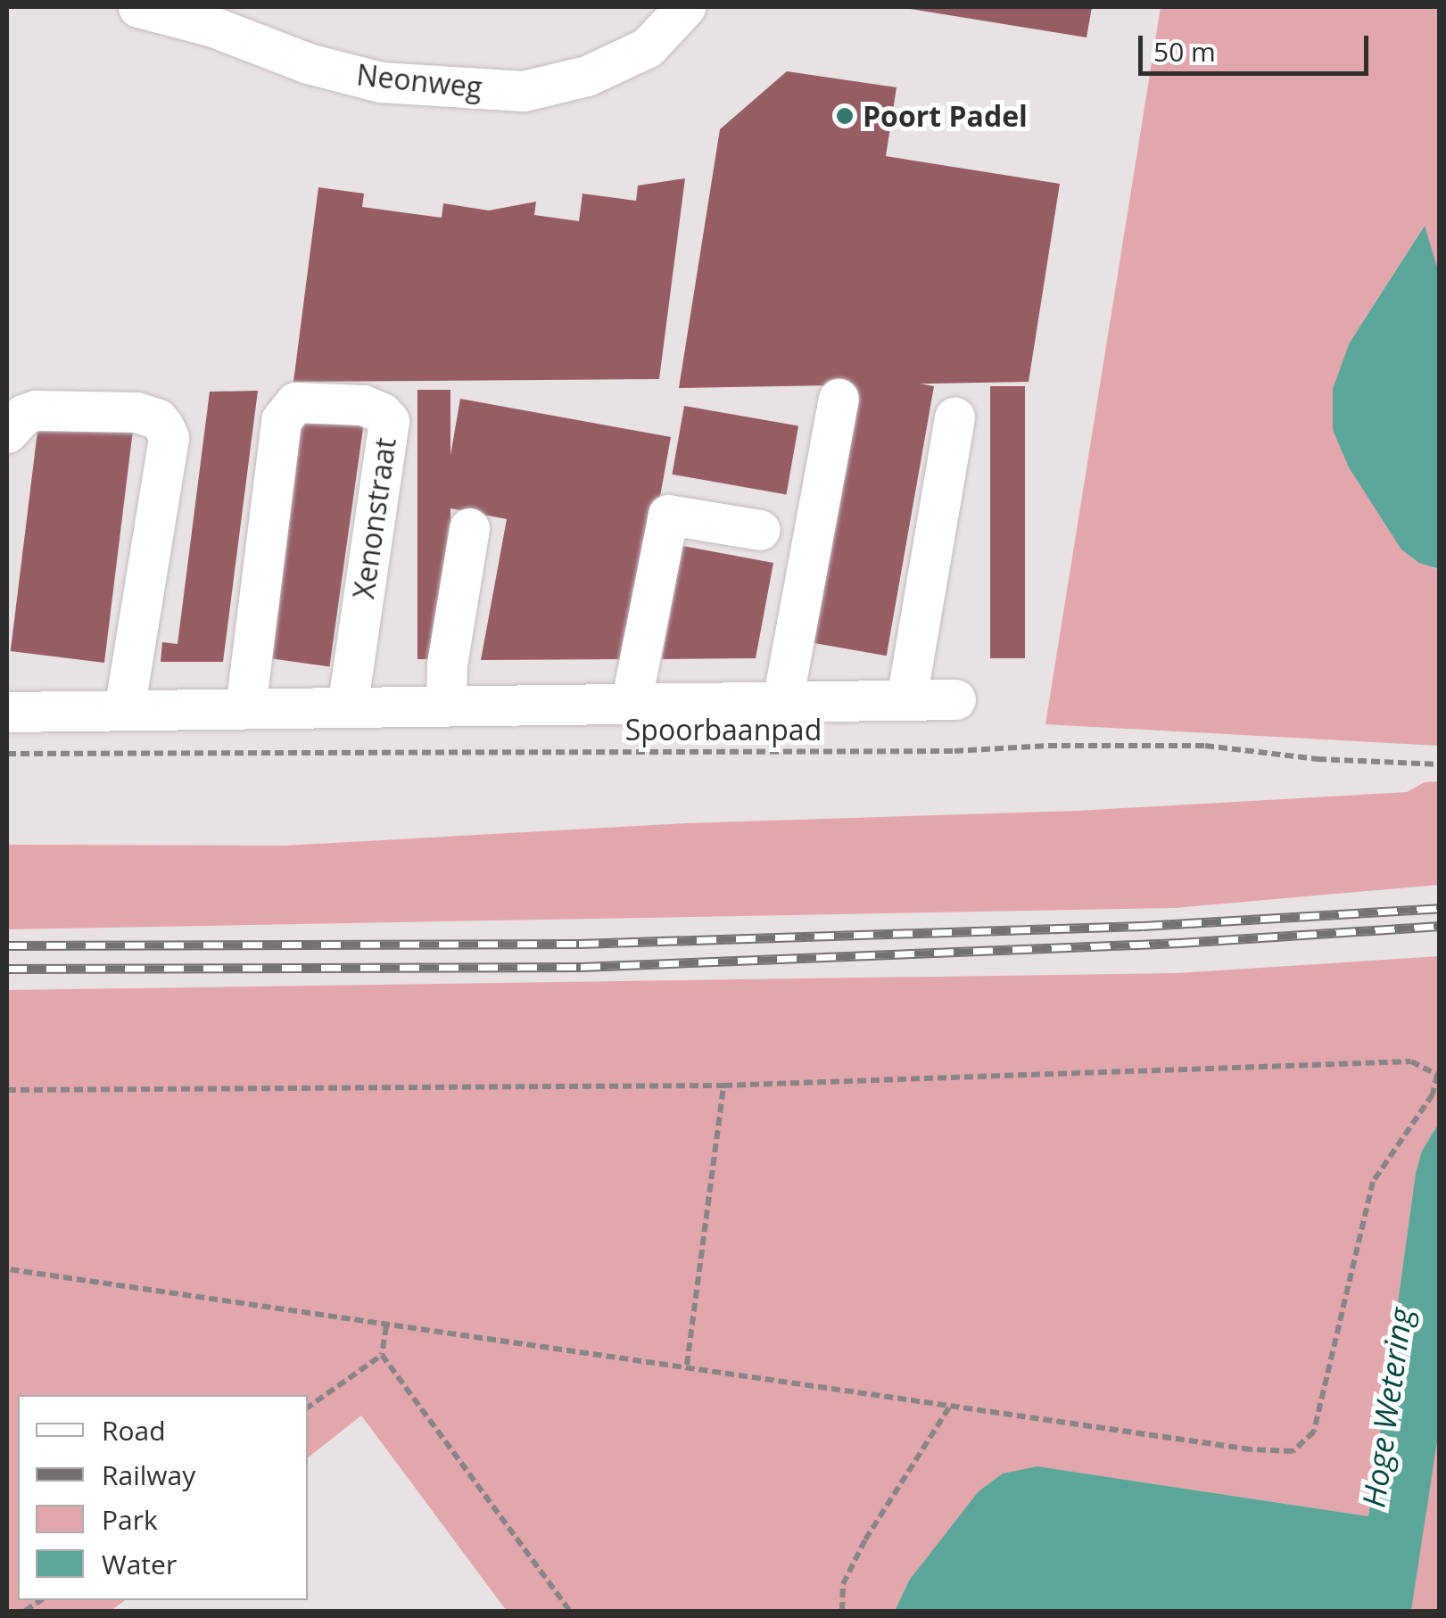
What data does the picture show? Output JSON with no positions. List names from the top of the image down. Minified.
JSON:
{"streets":{"street":["Neonweg","Xenonstraat"],"path":["Spoorbaanpad"]},"water":["Hoge Wetering"],"places":["Poort Padel"],"legend":["Road","Railway","Park","Water"],"scale_bar":"50 m"}
